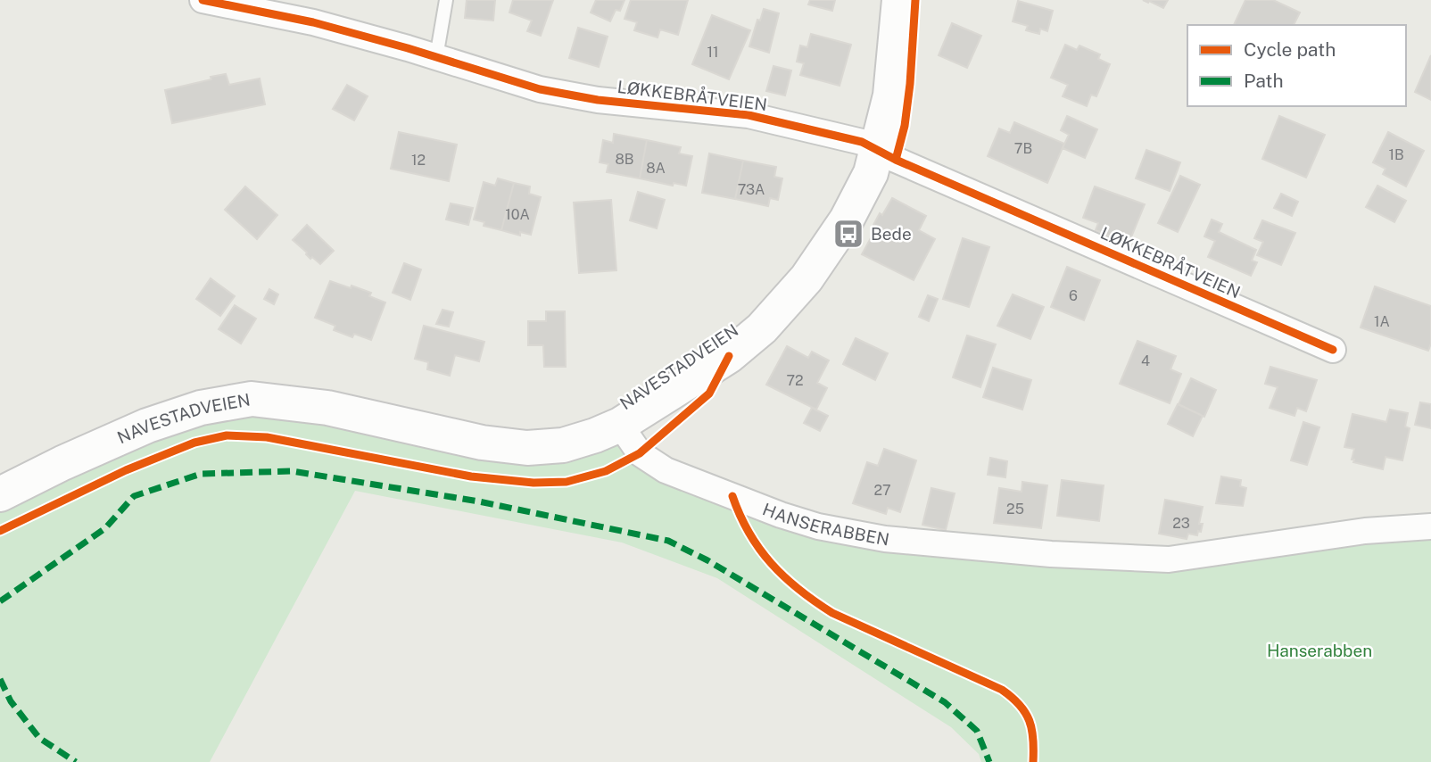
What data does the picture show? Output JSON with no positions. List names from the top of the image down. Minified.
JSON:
{"streets":{"street":["LØKKEBRÅTVEIEN","NAVESTADVEIEN","HANSERABBEN"]},"crossings":[["LØKKEBRÅTVEIEN","NAVESTADVEIEN"],["NAVESTADVEIEN","HANSERABBEN"]],"parks":["Hanserabben"],"places":{"bus stop":["Bede"]},"house_numbers":["11","7B","1B","8B","12","8A","73A","10A","6","1A","4","72","27","25","23"],"legend":["Cycle path","Path"]}
